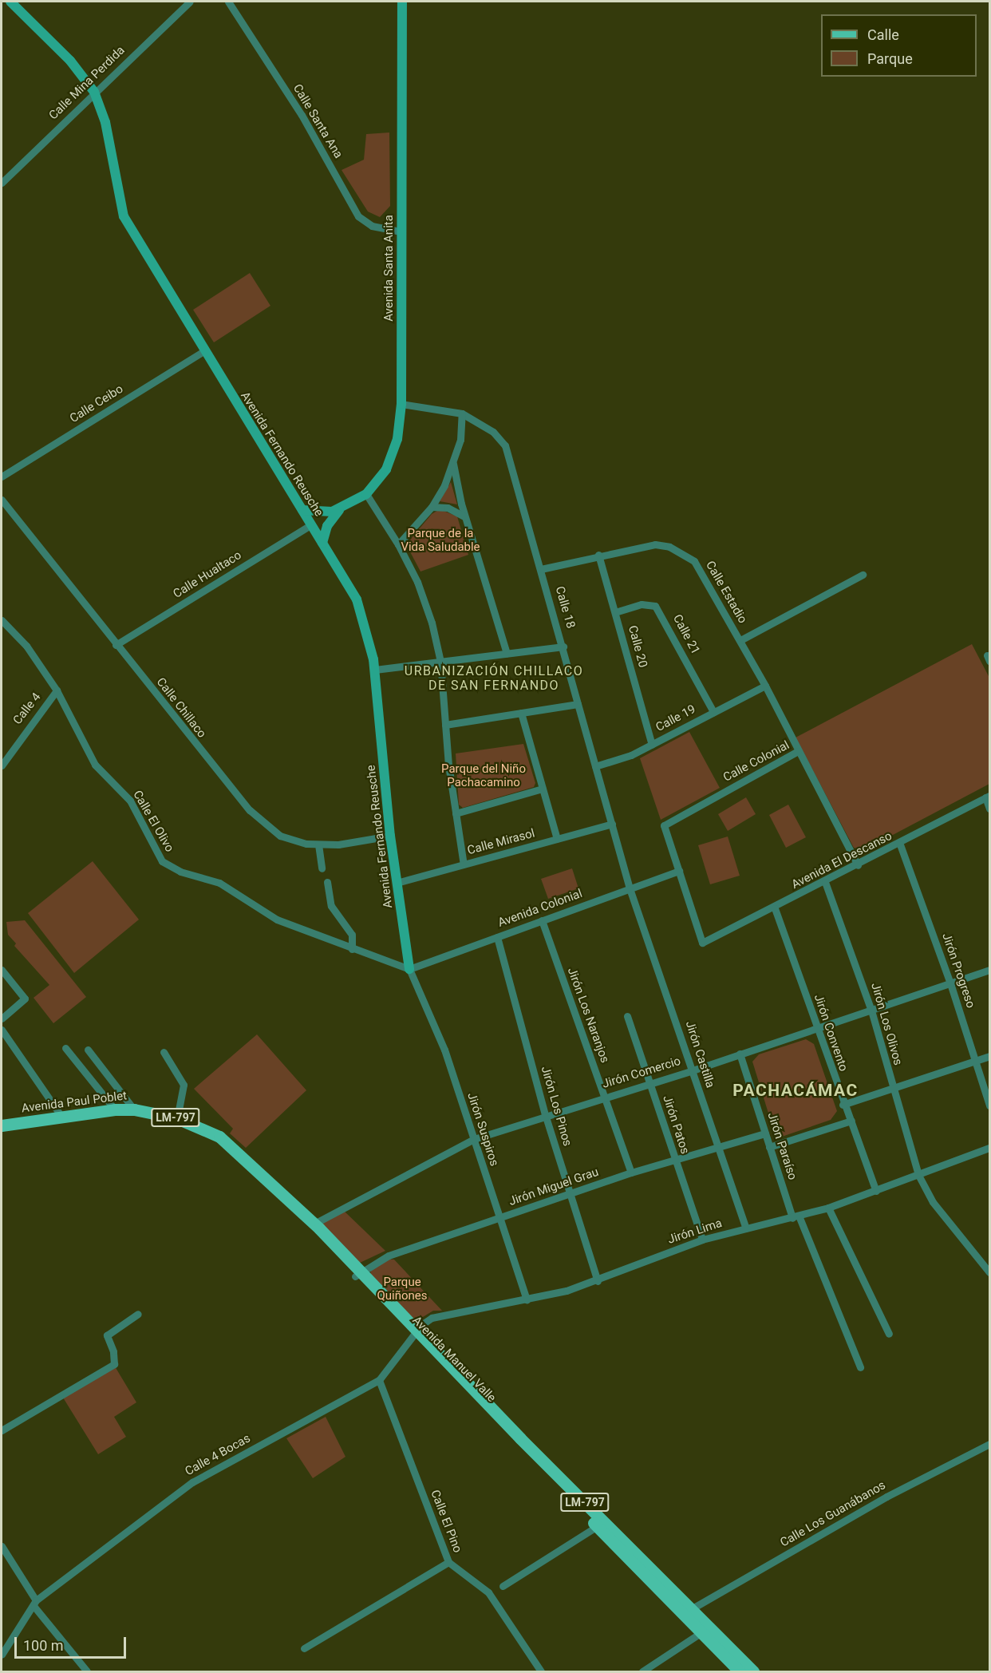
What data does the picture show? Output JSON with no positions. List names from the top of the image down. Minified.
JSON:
{"streets":{"main road":["Avenida Paul Poblet","LM-797","Avenida Manuel Valle"],"street":["Calle Mina Perdida","Calle Santa Ana","Avenida Santa Anita","Calle Ceibo","Avenida Fernando Reusche","Calle Hualtaco","Calle Estadio","Calle 18","Calle 21","Calle 20","Calle Chillaco","Calle 4","Calle 19","Calle Colonial","Calle El Olivo","Calle Mirasol","Avenida El Descanso","Avenida Colonial","Jirón Progreso","Jirón Los Naranjos","Jirón Los Olivos","Jirón Convento","Jirón Castilla","Jirón Comercio","Jirón Los Pinos","Jirón Patos","Jirón Suspiros","Jirón Paraíso","Jirón Miguel Grau","Jirón Lima","Calle 4 Bocas","Calle Los Guanábanos","Calle El Pino"]},"crossings":[["Calle Mina Perdida","Avenida Fernando Reusche"],["Calle Santa Ana","Avenida Santa Anita"],["Avenida Santa Anita","Avenida Fernando Reusche"],["Avenida Santa Anita","Calle 18"],["Calle Ceibo","Avenida Fernando Reusche"],["Avenida Fernando Reusche","Calle Hualtaco"],["Avenida Fernando Reusche","Calle Chillaco"],["Avenida Fernando Reusche","Calle El Olivo"],["Avenida Fernando Reusche","Calle Mirasol"],["Avenida Fernando Reusche","Avenida Colonial"],["Avenida Fernando Reusche","Jirón Suspiros"],["Calle Hualtaco","Calle Chillaco"],["Calle Estadio","Calle 18"],["Calle Estadio","Calle 20"],["Calle Estadio","Calle 19"],["Calle Estadio","Calle Colonial"],["Calle 18","Calle 19"],["Calle 18","Calle Mirasol"],["Calle 18","Avenida Colonial"],["Calle 18","Jirón Castilla"],["Calle 21","Calle 20"],["Calle 21","Calle 19"],["Calle 20","Calle 19"],["Calle 4","Calle El Olivo"],["Calle Colonial","Avenida El Descanso"],["Calle Colonial","Avenida Colonial"],["Calle El Olivo","Avenida Colonial"],["Calle El Olivo","Jirón Suspiros"],["Avenida El Descanso","Avenida Colonial"],["Avenida El Descanso","Jirón Progreso"],["Avenida El Descanso","Jirón Los Olivos"],["Avenida El Descanso","Jirón Convento"],["Avenida Colonial","Jirón Los Naranjos"],["Avenida Colonial","Jirón Castilla"],["Avenida Colonial","Jirón Los Pinos"],["Avenida Colonial","Jirón Suspiros"],["Jirón Progreso","Jirón Comercio"],["Jirón Los Naranjos","Jirón Comercio"],["Jirón Los Naranjos","Jirón Miguel Grau"],["Jirón Los Olivos","Jirón Comercio"],["Jirón Los Olivos","Jirón Lima"],["Jirón Convento","Jirón Comercio"],["Jirón Convento","Jirón Lima"],["Jirón Castilla","Jirón Comercio"],["Jirón Castilla","Jirón Miguel Grau"],["Jirón Castilla","Jirón Lima"],["Jirón Comercio","Avenida Paul Poblet"],["Jirón Comercio","Jirón Los Pinos"],["Jirón Comercio","Jirón Patos"],["Jirón Comercio","Jirón Suspiros"],["Jirón Comercio","Jirón Paraíso"],["Jirón Comercio","Avenida Manuel Valle"],["Avenida Paul Poblet","Avenida Manuel Valle"],["Jirón Los Pinos","Jirón Miguel Grau"],["Jirón Los Pinos","Jirón Lima"],["Jirón Patos","Jirón Miguel Grau"],["Jirón Patos","Jirón Lima"],["Jirón Suspiros","Jirón Miguel Grau"],["Jirón Suspiros","Jirón Lima"],["Jirón Paraíso","Jirón Miguel Grau"],["Jirón Paraíso","Jirón Lima"],["Jirón Miguel Grau","Avenida Manuel Valle"],["Jirón Lima","Avenida Manuel Valle"],["Jirón Lima","Calle 4 Bocas"],["Avenida Manuel Valle","Calle 4 Bocas"],["Avenida Manuel Valle","Calle Los Guanábanos"],["Calle 4 Bocas","Calle El Pino"]],"districts":["URBANIZACIÓN CHILLACO DE SAN FERNANDO","PACHACÁMAC"],"parks":["Parque de la Vida Saludable","Parque del Niño Pachacamino","Parque Quiñones"],"legend":["Calle","Parque"],"scale_bar":"100 m"}
